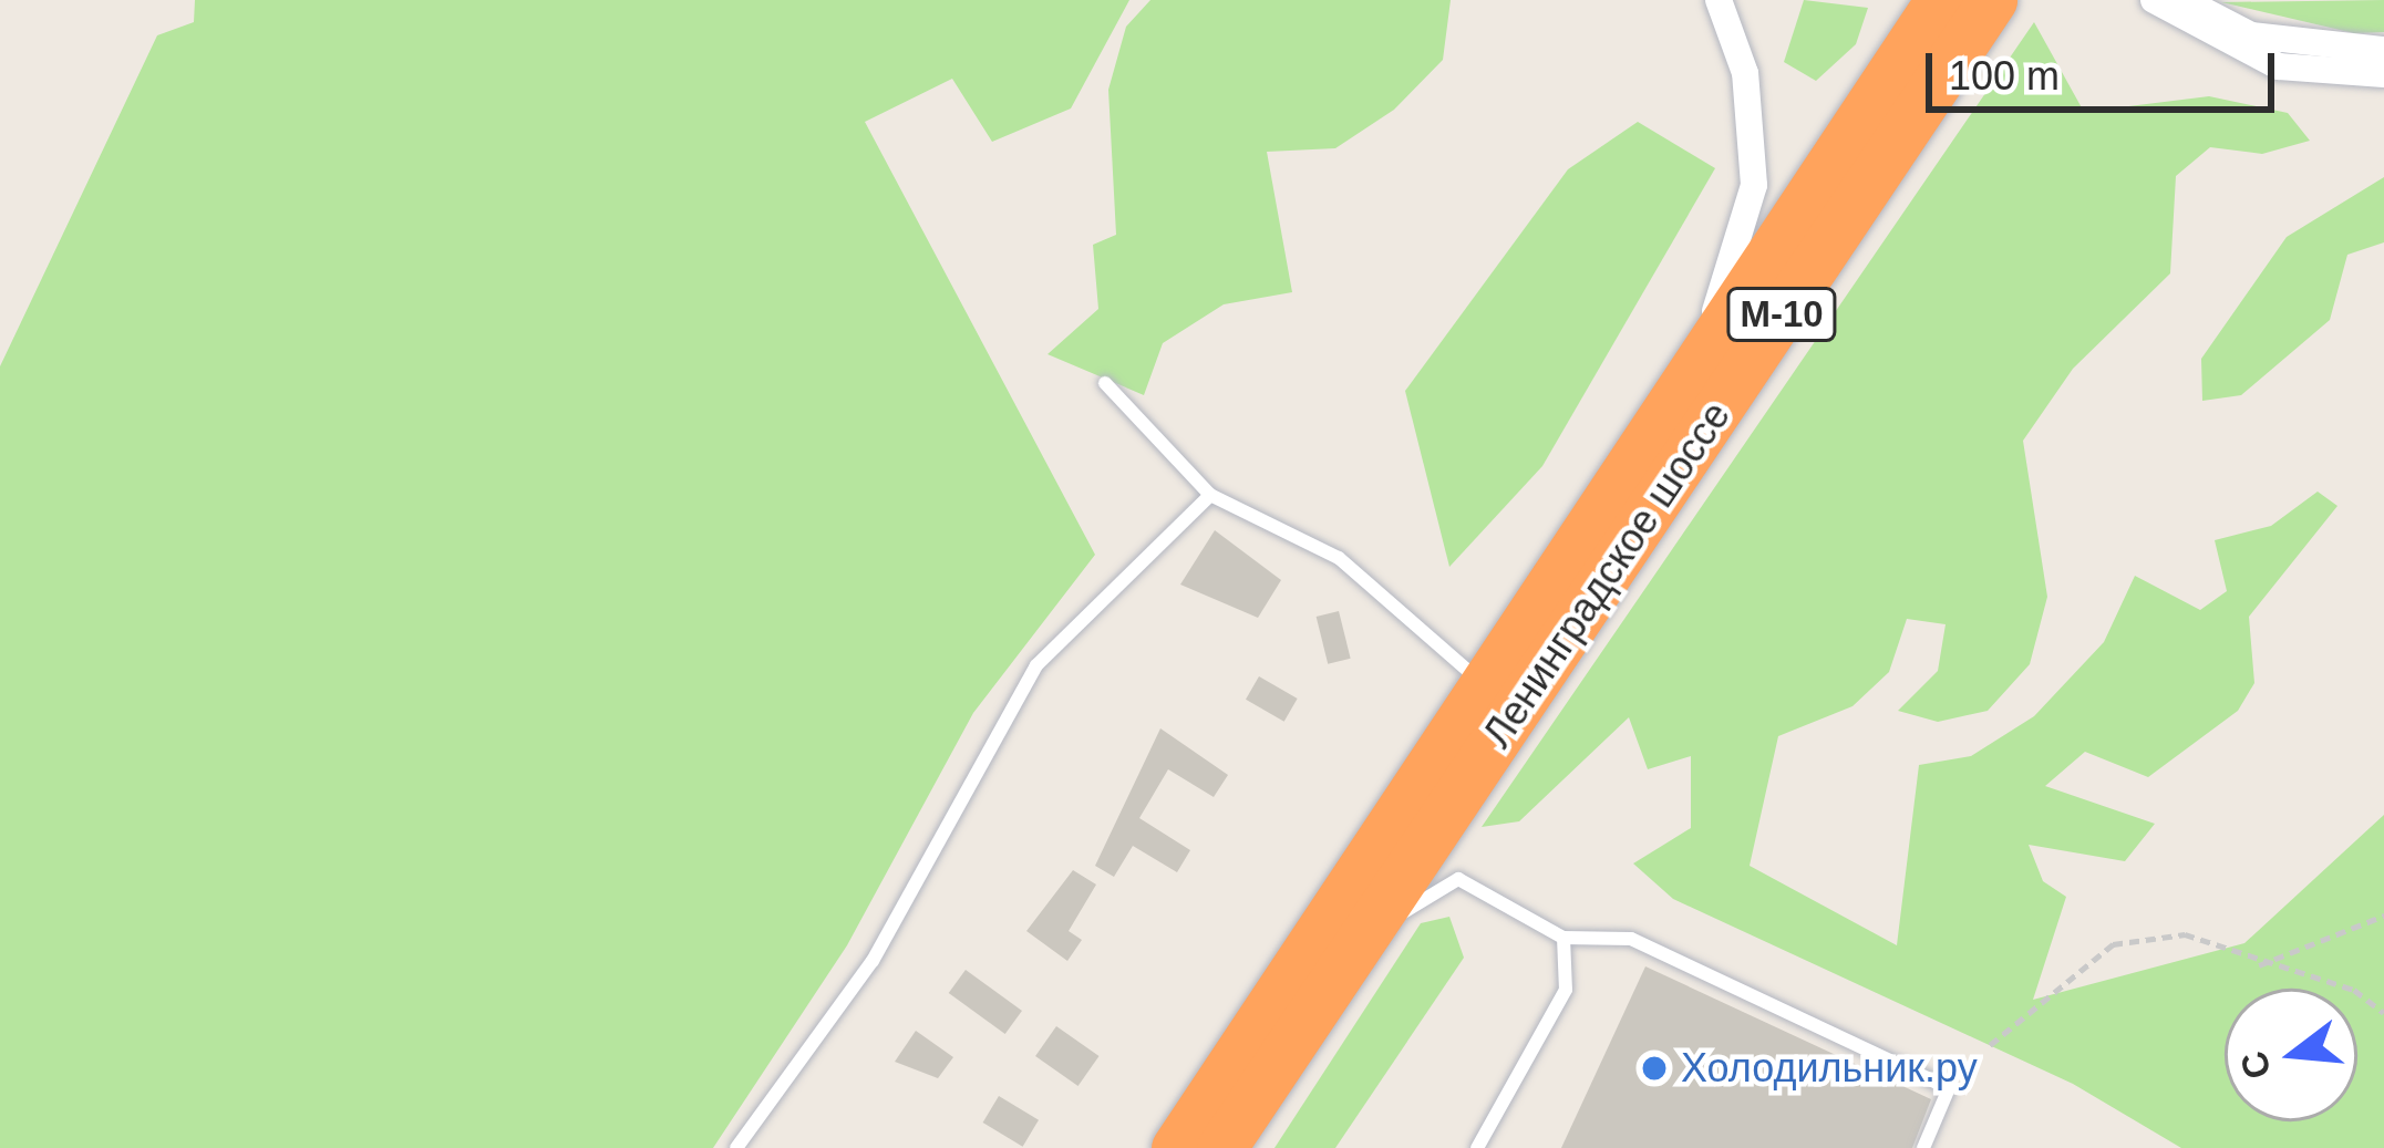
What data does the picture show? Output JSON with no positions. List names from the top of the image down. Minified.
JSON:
{"streets":{"highway":["М-10","Ленинградское шоссе"]},"places":["Холодильник.ру"],"scale_bar":"100 m","north":"left"}
